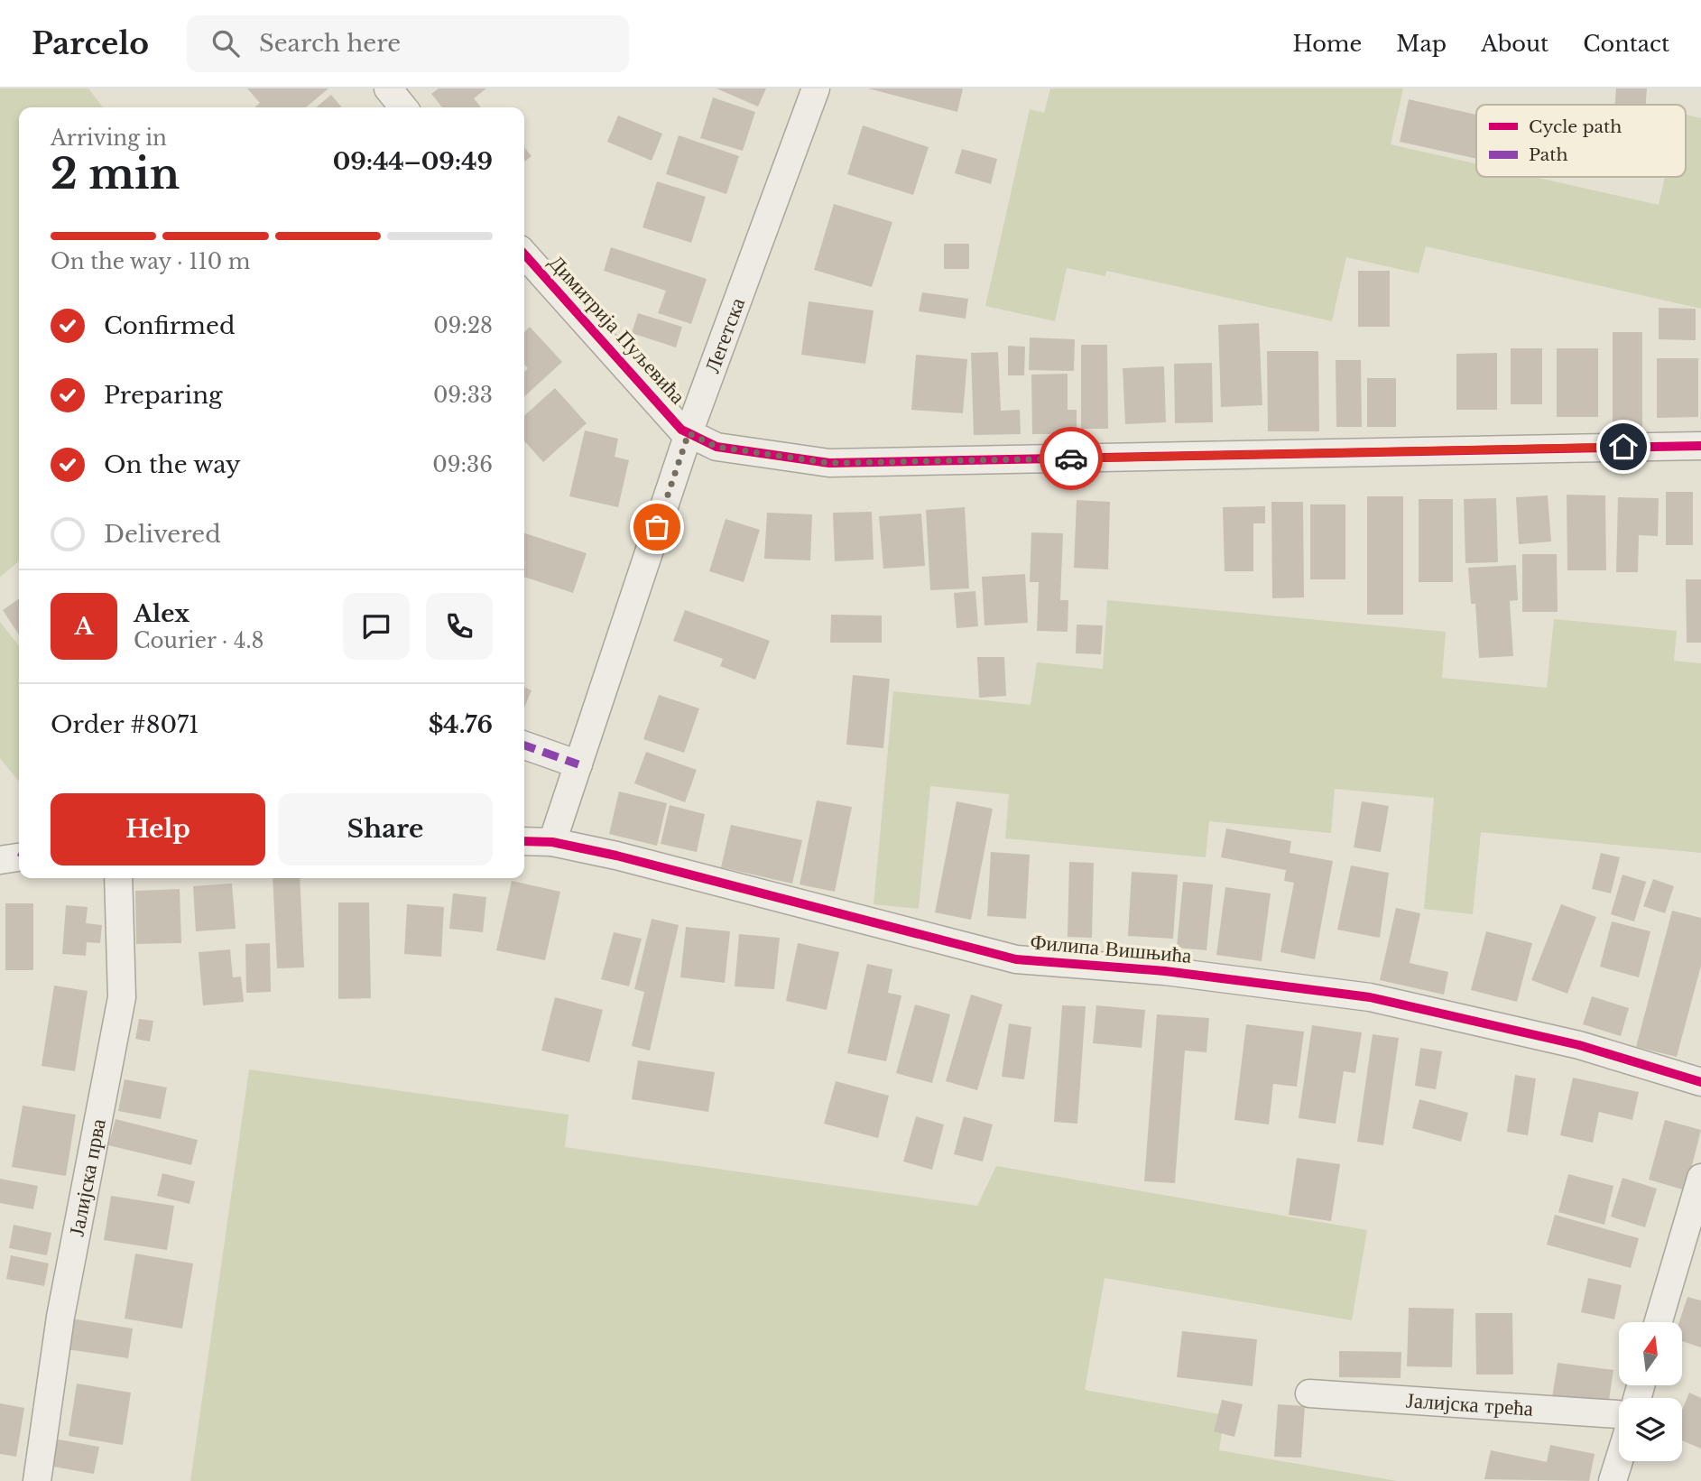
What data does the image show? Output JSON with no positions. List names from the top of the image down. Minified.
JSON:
{"streets":{"street":["Димитрија Пуљевића","Легетска","Филипа Вишњића","Јалијска прва","Јалијска трећа"]},"crossings":[["Димитрија Пуљевића","Легетска"],["Легетска","Филипа Вишњића"]],"legend":["Cycle path","Path"],"north":"top","page":{"header":"Parcelo","search":"Search here","nav":["Home","Map","About","Contact"],"heading":["2 min","Arriving in","09:44–09:49"],"panel":["Alex","Courier · 4.8","Order #8071","$4.76"],"bar":"On the way · 110 m","list":[["Confirmed","09:28"],["Preparing","09:33"],["On the way","09:36"],"Delivered"],"round":"A","buttons":["Help","Share"]}}
